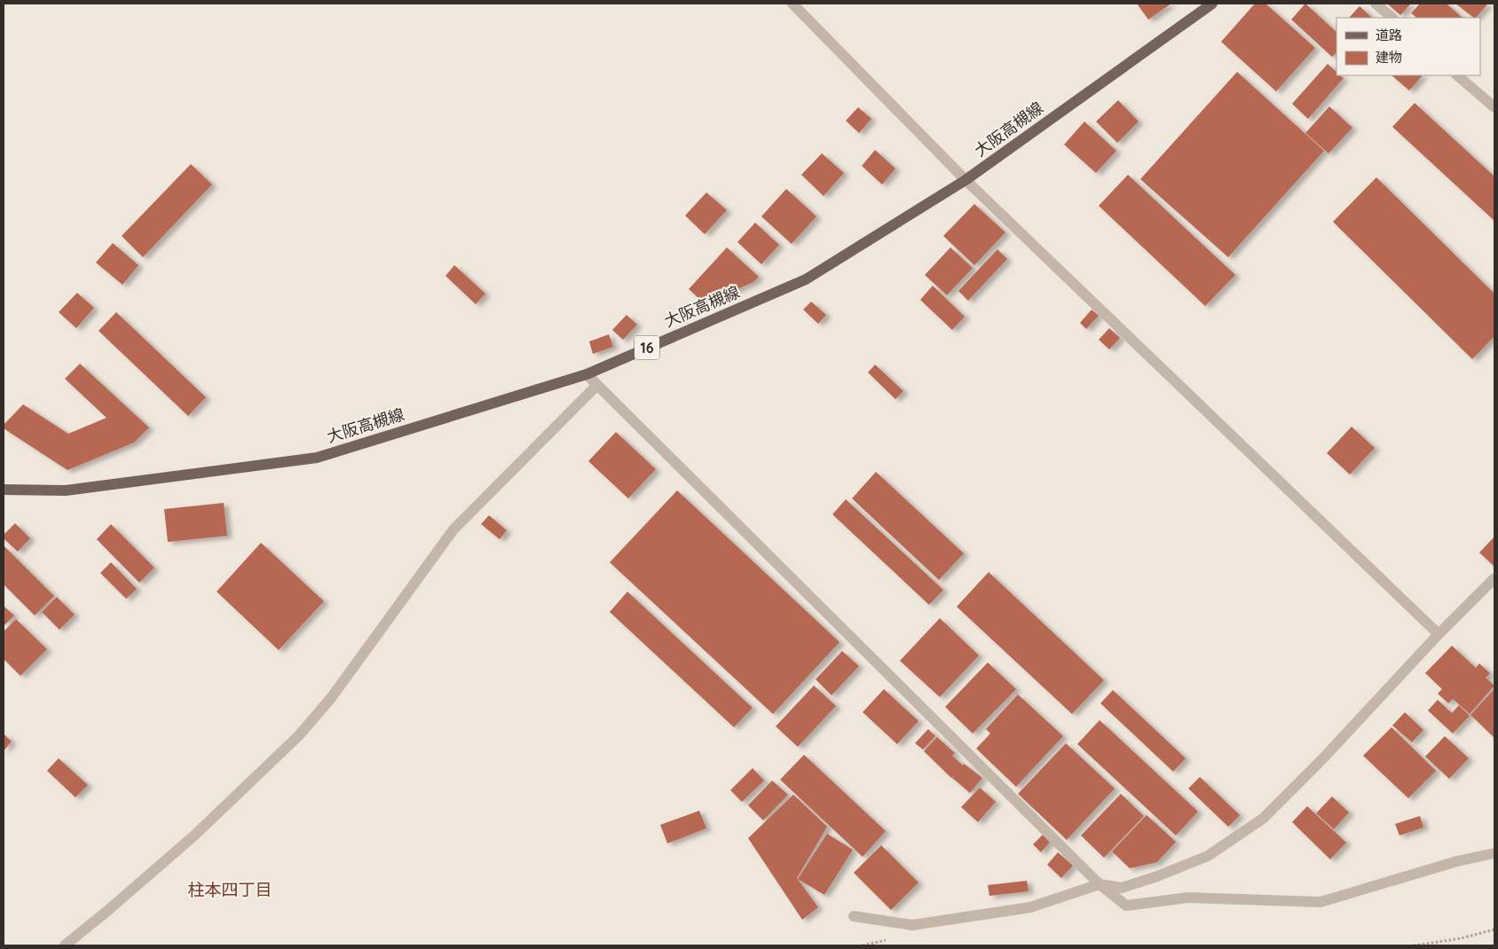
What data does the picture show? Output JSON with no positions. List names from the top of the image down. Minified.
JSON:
{"streets":{"main road":["大阪高槻線","16"]},"districts":["柱本四丁目"],"legend":["道路","建物"]}
